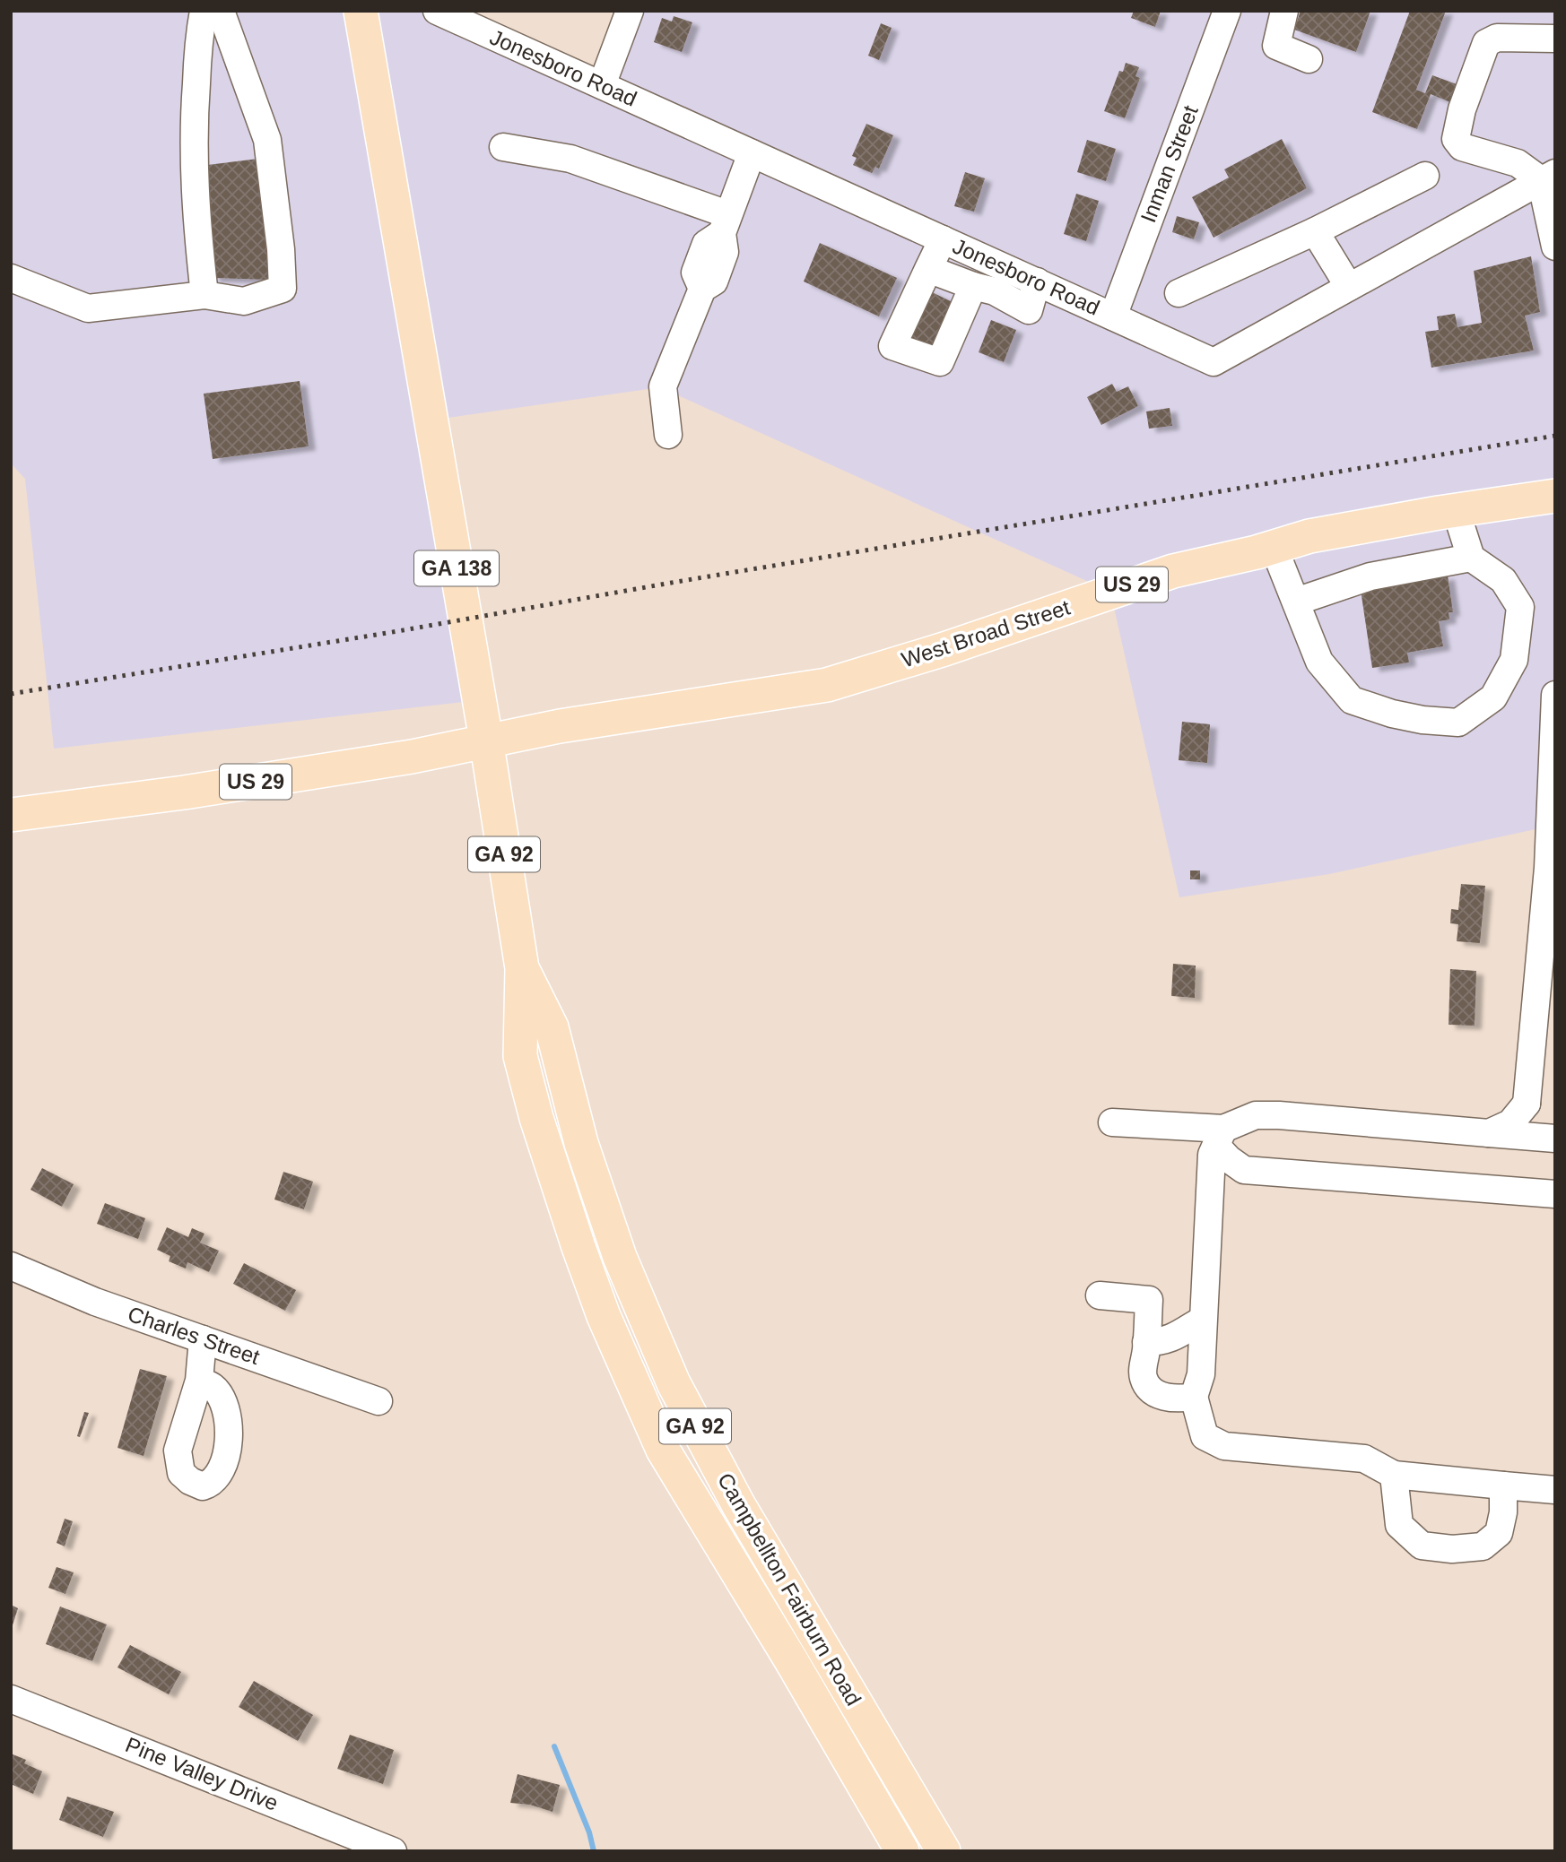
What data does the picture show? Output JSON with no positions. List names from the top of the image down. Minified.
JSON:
{"streets":{"main road":["GA 138","US 29","West Broad Street","GA 92","Campbellton Fairburn Road"],"street":["Jonesboro Road","Inman Street","Charles Street","Pine Valley Drive"]},"crossings":[["Jonesboro Road","Inman Street"],["GA 138","US 29"],["GA 138","West Broad Street"],["GA 138","Campbellton Fairburn Road"],["US 29","West Broad Street"],["US 29","Campbellton Fairburn Road"],["West Broad Street","Campbellton Fairburn Road"]]}
